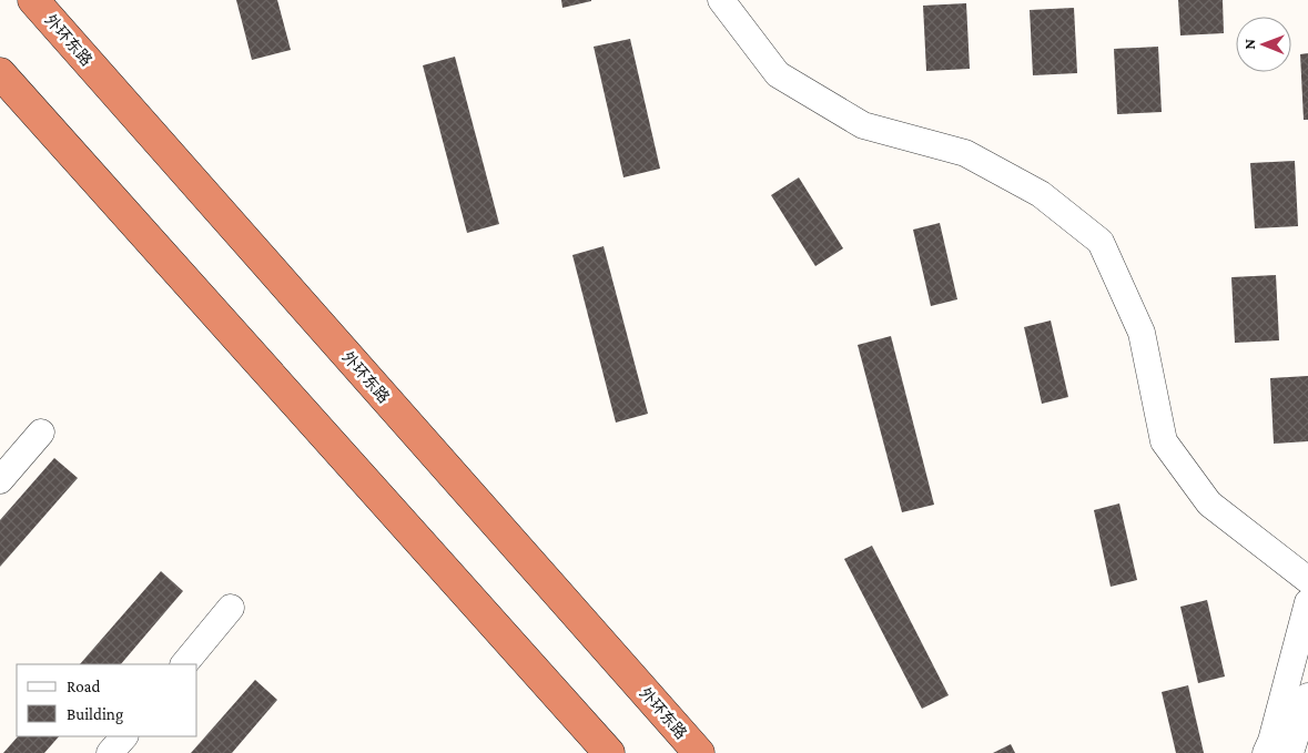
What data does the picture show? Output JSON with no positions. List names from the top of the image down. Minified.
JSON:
{"streets":{"highway":["外环东路"]},"legend":["Road","Building"],"north":"left"}
